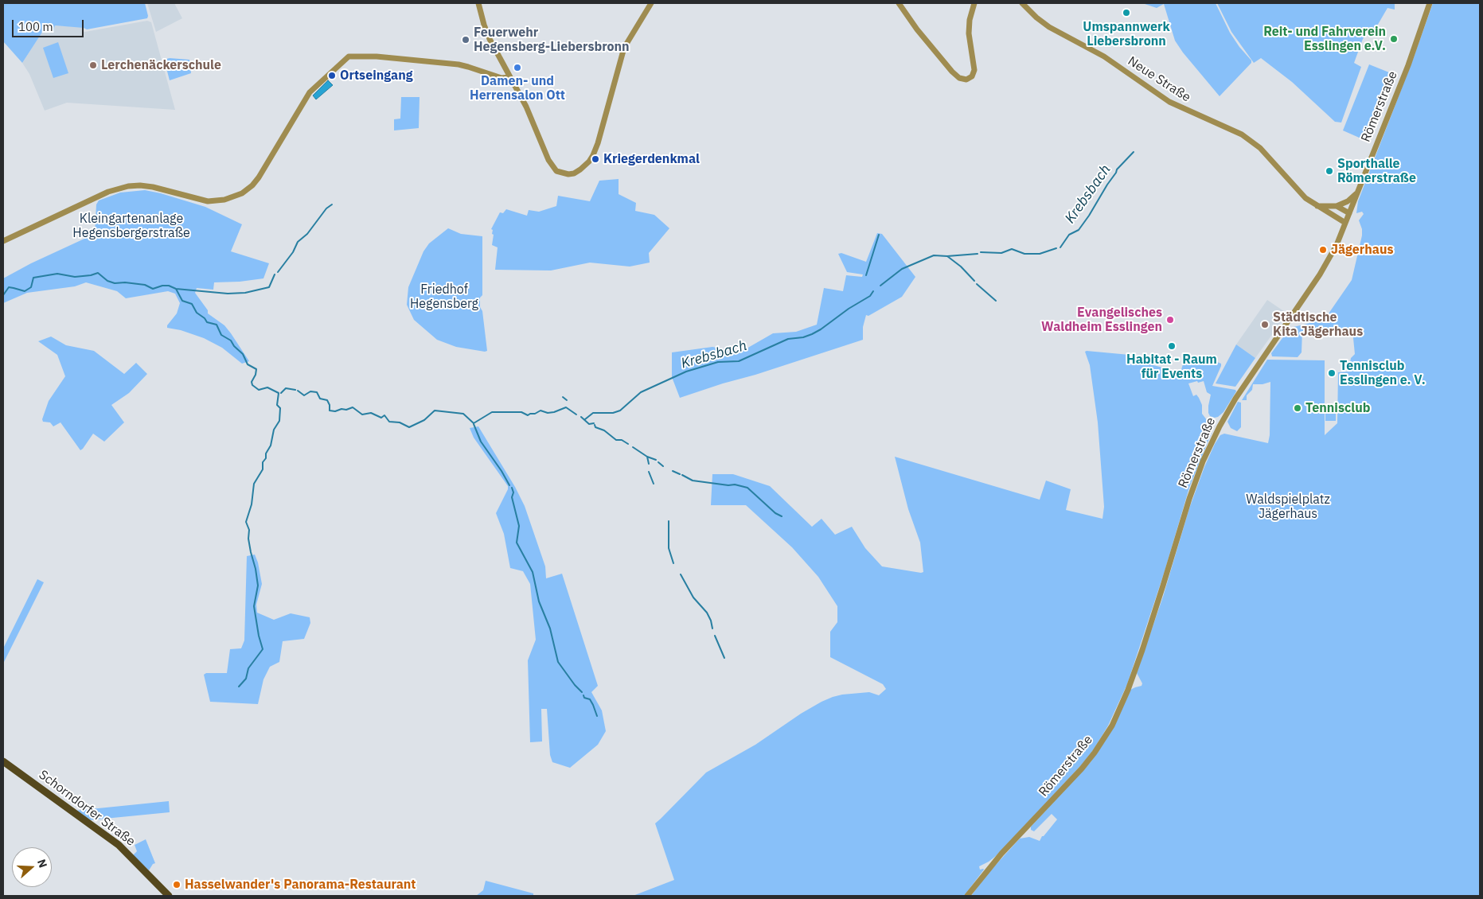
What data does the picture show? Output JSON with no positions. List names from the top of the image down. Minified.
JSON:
{"streets":{"main road":["Schorndorfer Straße"],"street":["Neue Straße","Römerstraße"]},"crossings":[["Neue Straße","Römerstraße"]],"water":["Krebsbach"],"parks":["Kleingartenanlage Hegensbergerstraße","Friedhof Hegensberg","Waldspielplatz Jägerhaus"],"places":["Umspannwerk Liebersbronn","Reit- und Fahrverein Esslingen e.V.","Feuerwehr Hegensberg-Liebersbronn","Lerchenäckerschule","Damen- und Herrensalon Ott","Ortseingang","Kriegerdenkmal","Sporthalle Römerstraße","Jägerhaus","Evangelisches Waldheim Esslingen","Städtische Kita Jägerhaus","Habitat - Raum für Events","Tennisclub Esslingen e. V.","Tennisclub","Hasselwander's Panorama-Restaurant"],"scale_bar":"100 m","north":"right"}
